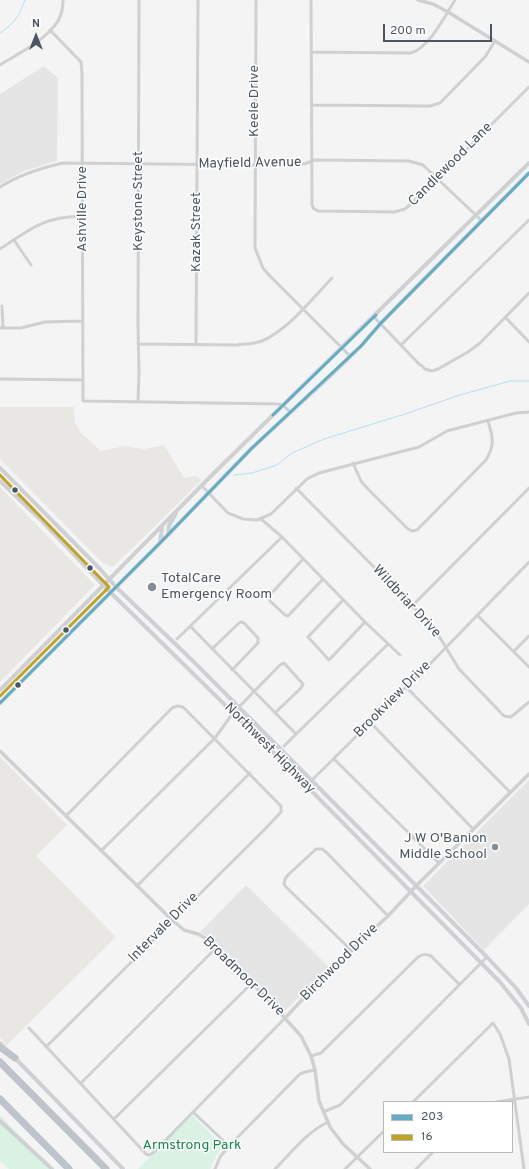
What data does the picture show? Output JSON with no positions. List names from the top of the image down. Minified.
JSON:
{"streets":{"main road":["Northwest Highway"],"street":["Keele Drive","Mayfield Avenue","Candlewood Lane","Keystone Street","Ashville Drive","Kazak Street","Wildbriar Drive","Brookview Drive","Intervale Drive","Birchwood Drive","Broadmoor Drive"]},"crossings":[["Keele Drive","Mayfield Avenue"],["Mayfield Avenue","Candlewood Lane"],["Mayfield Avenue","Keystone Street"],["Mayfield Avenue","Ashville Drive"],["Mayfield Avenue","Kazak Street"],["Keystone Street","Ashville Drive"],["Wildbriar Drive","Brookview Drive"],["Brookview Drive","Northwest Highway"],["Northwest Highway","Birchwood Drive"],["Intervale Drive","Broadmoor Drive"],["Birchwood Drive","Broadmoor Drive"]],"parks":["Armstrong Park"],"places":["TotalCare Emergency Room","J W O'Banion Middle School"],"lines":["transit line 203","transit line 16"],"legend":["203","16"],"scale_bar":"200 m","north":"top"}
